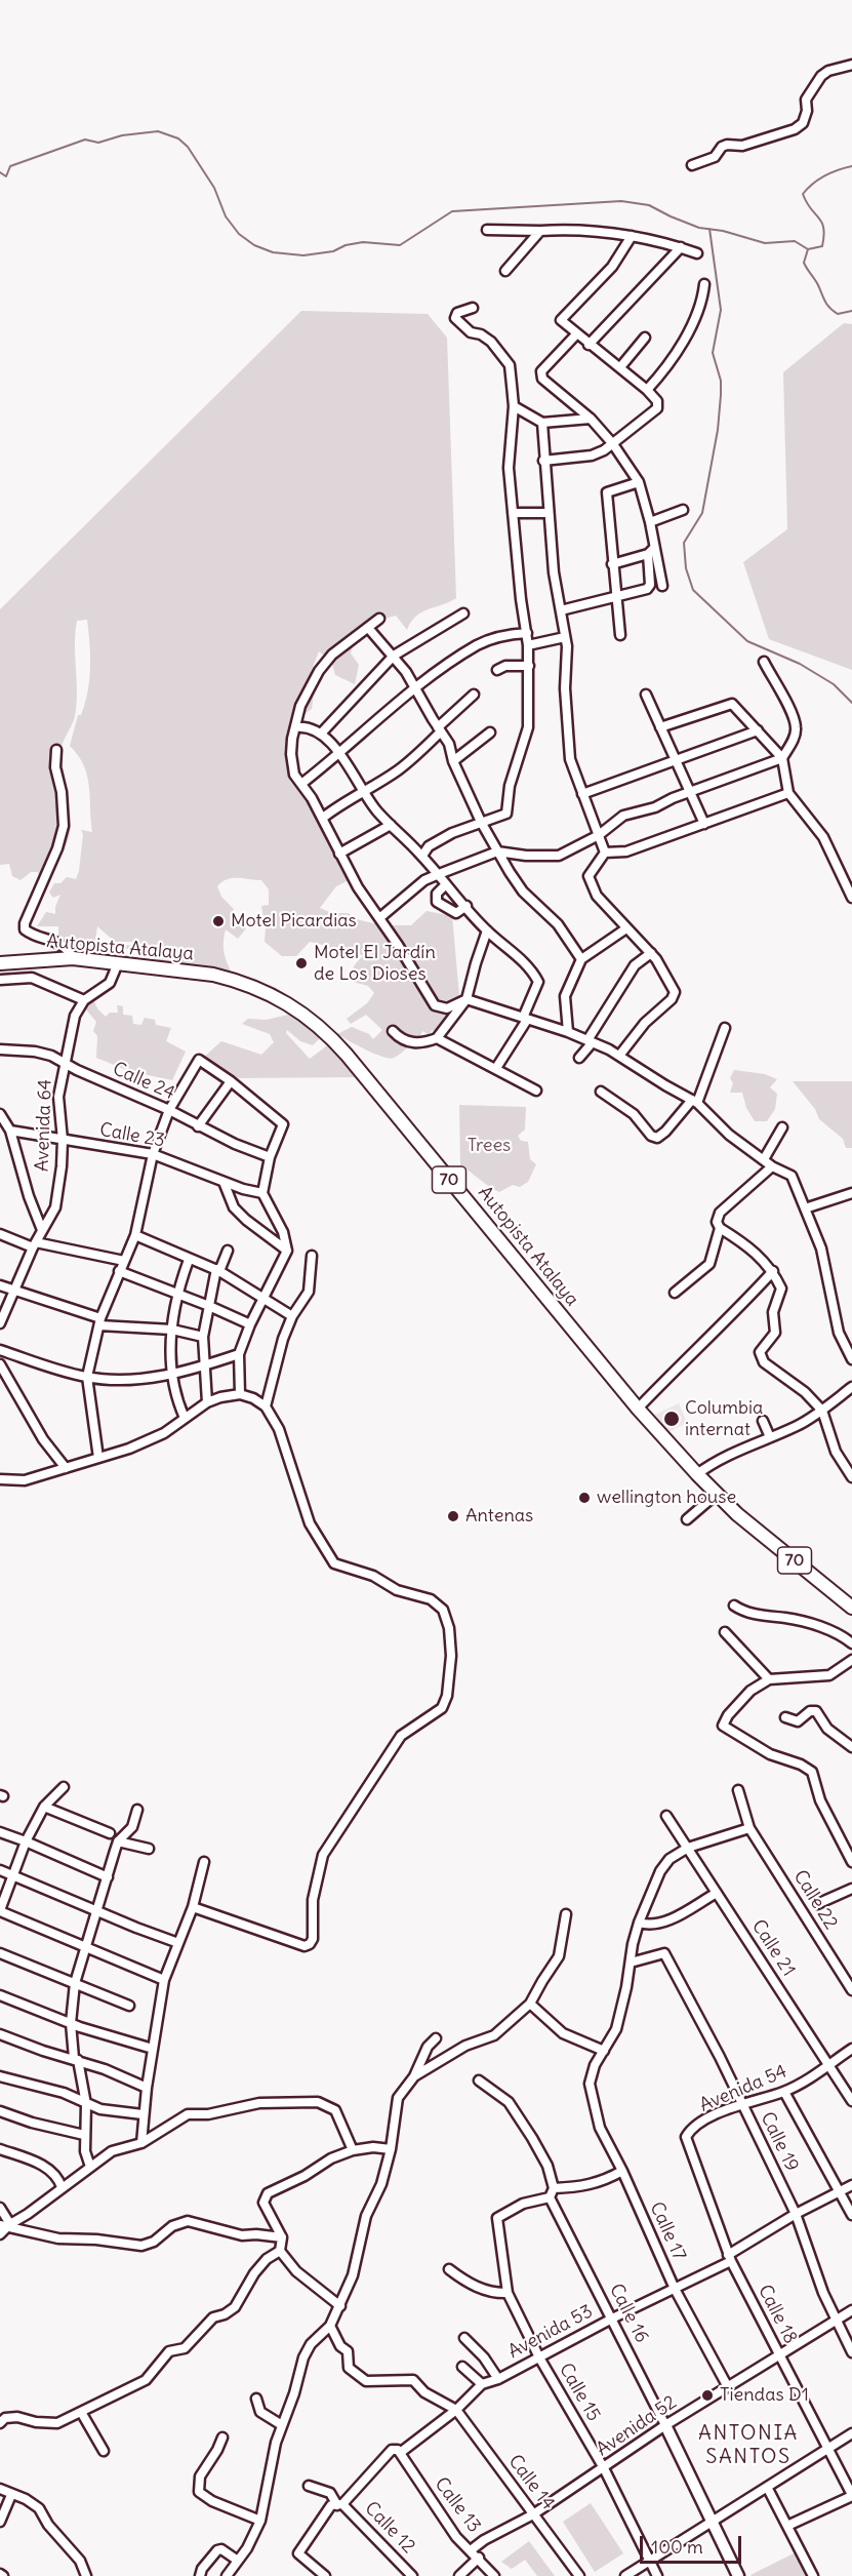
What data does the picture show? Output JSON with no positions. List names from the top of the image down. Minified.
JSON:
{"streets":{"main road":["Autopista Atalaya","70"],"street":["Calle 24","Avenida 64","Calle 23","Calle 22","Calle 21","Avenida 54","Calle 19","Calle 17","Calle 16","Calle 18","Avenida 53","Calle 15","Avenida 52","Calle 14","Calle 13","Calle 12"]},"crossings":[["Calle 24","Avenida 64"],["Avenida 64","Calle 23"],["Calle 21","Avenida 54"],["Avenida 54","Calle 19"],["Avenida 54","Calle 18"],["Calle 19","Avenida 53"],["Calle 19","Avenida 52"],["Calle 17","Avenida 53"],["Calle 17","Avenida 52"],["Calle 16","Avenida 53"],["Calle 16","Calle 15"],["Calle 16","Avenida 52"],["Calle 18","Avenida 53"],["Calle 18","Avenida 52"],["Avenida 53","Calle 15"],["Avenida 53","Calle 14"],["Avenida 53","Calle 13"],["Avenida 53","Calle 12"],["Calle 15","Avenida 52"],["Avenida 52","Calle 14"],["Avenida 52","Calle 13"]],"districts":["ANTONIA SANTOS"],"parks":["Trees"],"places":["Motel Picardias","Motel El Jardín de Los Dioses","Columbia internat","wellington house","Antenas","Tiendas D1"],"scale_bar":"100 m"}
